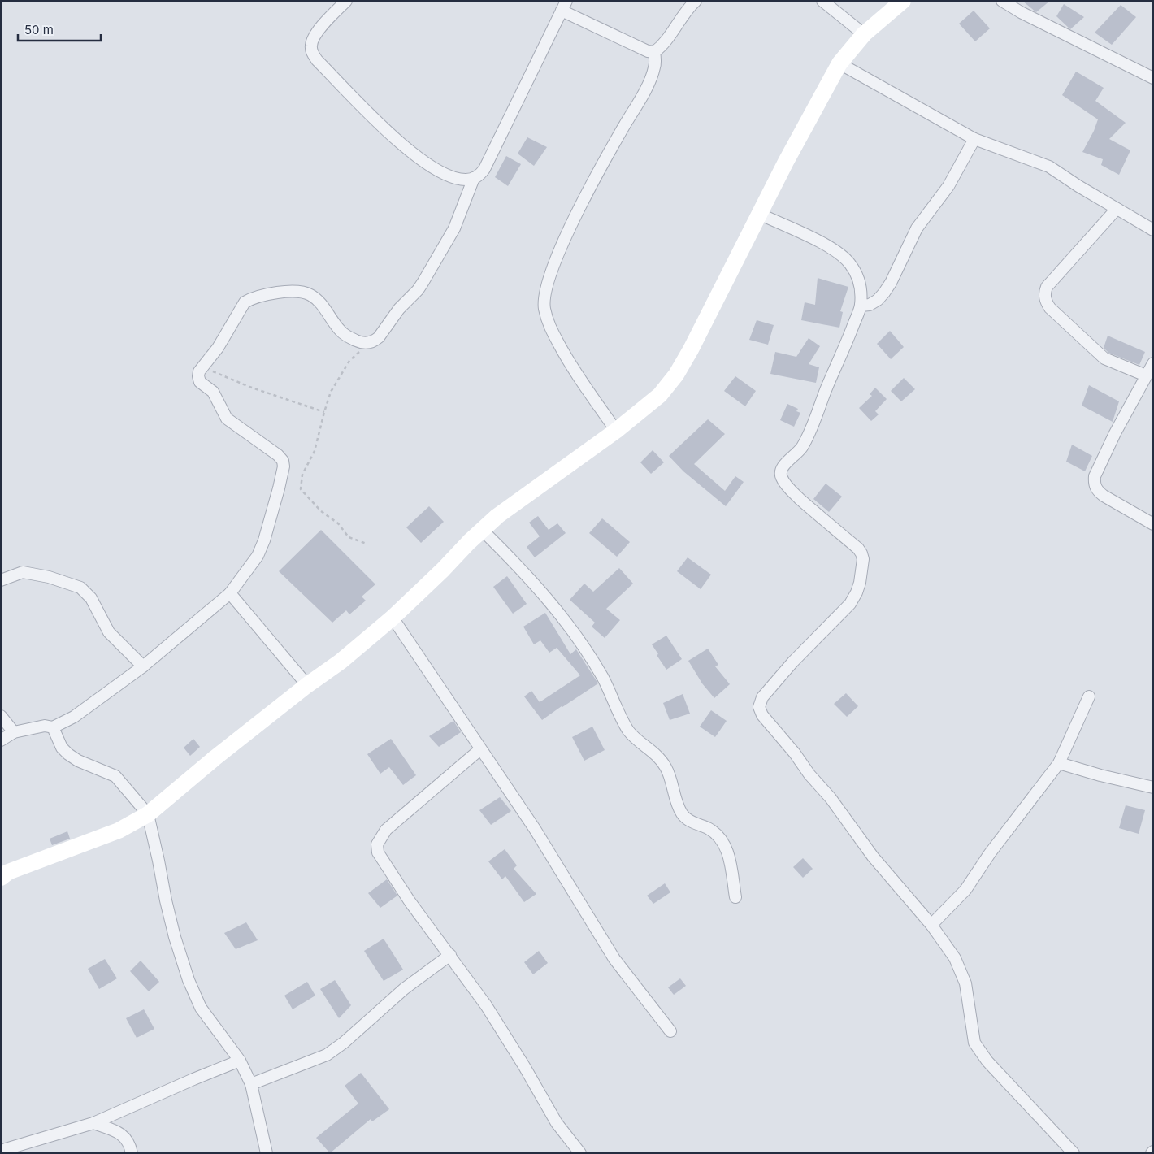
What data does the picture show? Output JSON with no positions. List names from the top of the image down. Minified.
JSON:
{"scale_bar":"50 m"}
